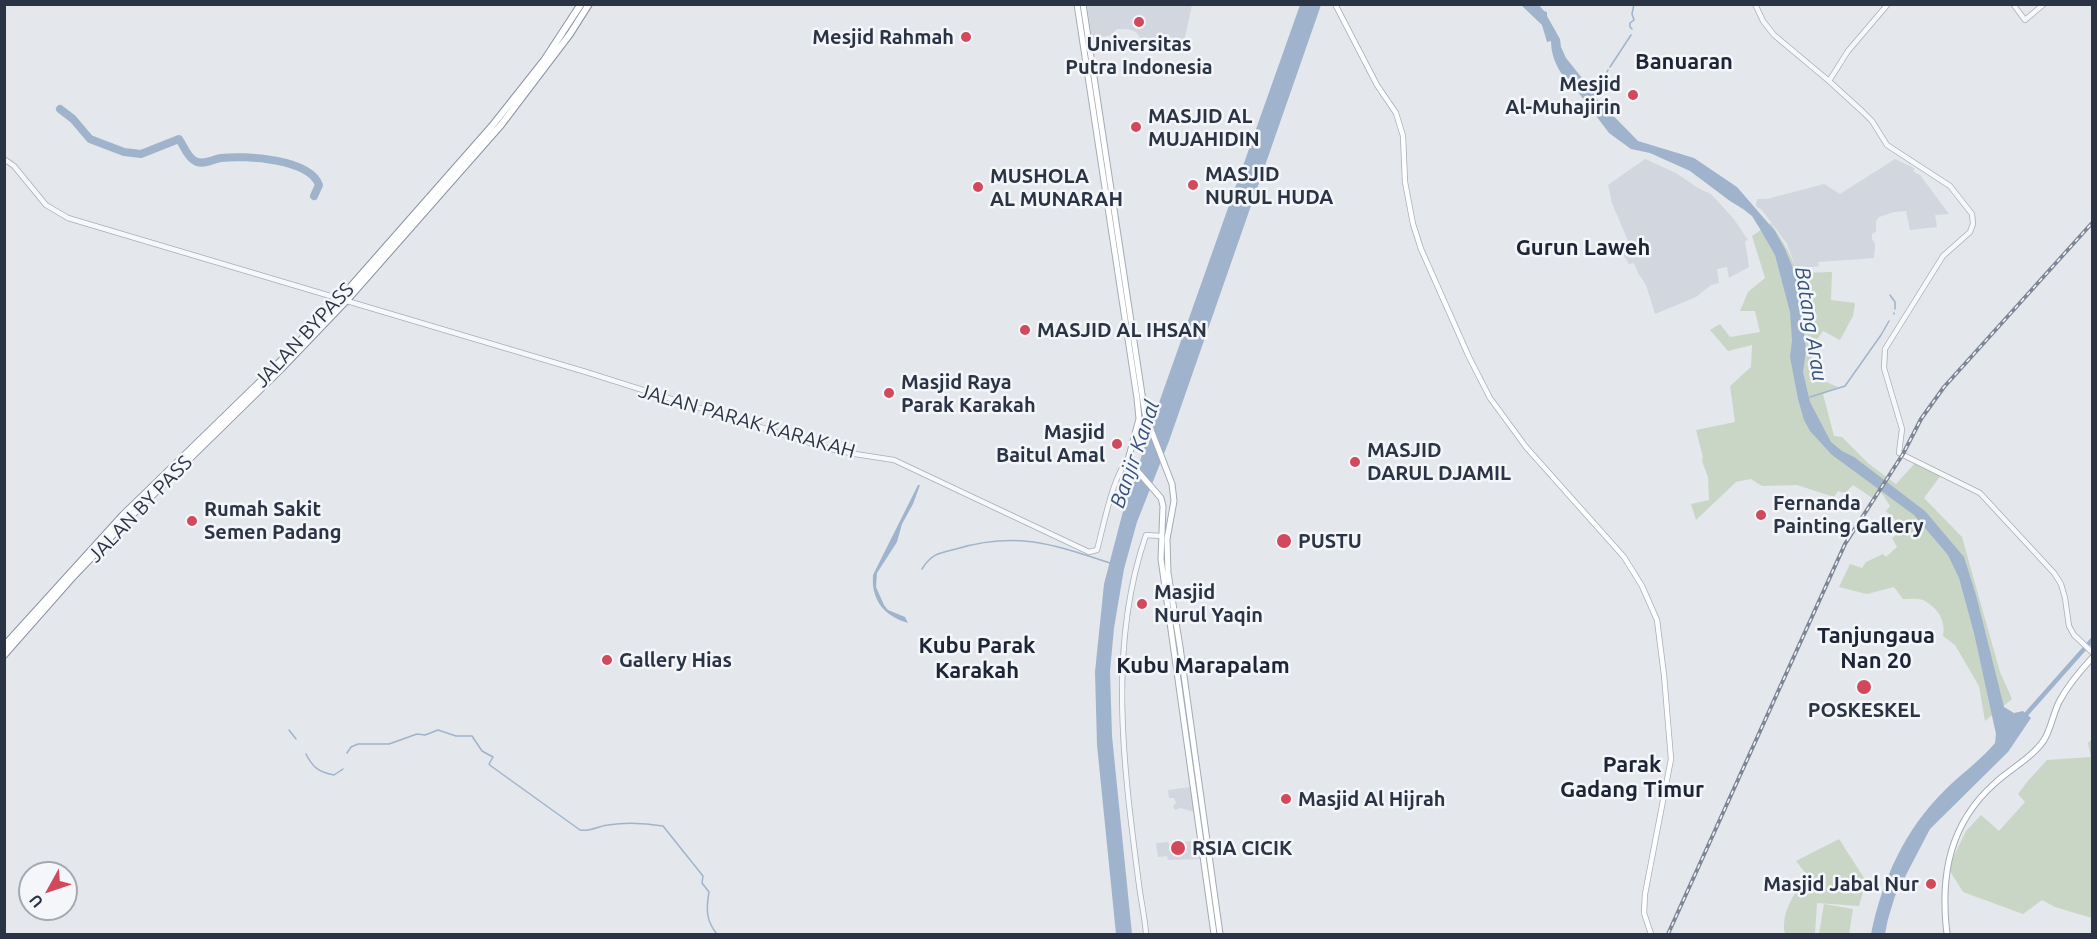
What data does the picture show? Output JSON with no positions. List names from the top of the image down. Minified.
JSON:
{"streets":{"highway":["JALAN BYPASS","JALAN BY PASS"],"street":["JALAN PARAK KARAKAH"]},"crossings":[["JALAN BYPASS","JALAN PARAK KARAKAH"],["JALAN BYPASS","JALAN BY PASS"]],"districts":["Banuaran","Gurun Laweh","Tanjungaua Nan 20","Kubu Parak Karakah","Kubu Marapalam","Parak Gadang Timur"],"water":["Batang Arau","Banjir Kanal"],"places":["Universitas Putra Indonesia","Mesjid Rahmah","Mesjid Al-Muhajirin","MASJID AL MUJAHIDIN","MASJID NURUL HUDA","MUSHOLA AL MUNARAH","MASJID AL IHSAN","Masjid Raya Parak Karakah","Masjid Baitul Amal","MASJID DARUL DJAMIL","Fernanda Painting Gallery","Rumah Sakit Semen Padang","PUSTU","Masjid Nurul Yaqin","Gallery Hias","POSKESKEL","Masjid Al Hijrah","RSIA CICIK","Masjid Jabal Nur"],"north":"bottom left"}
